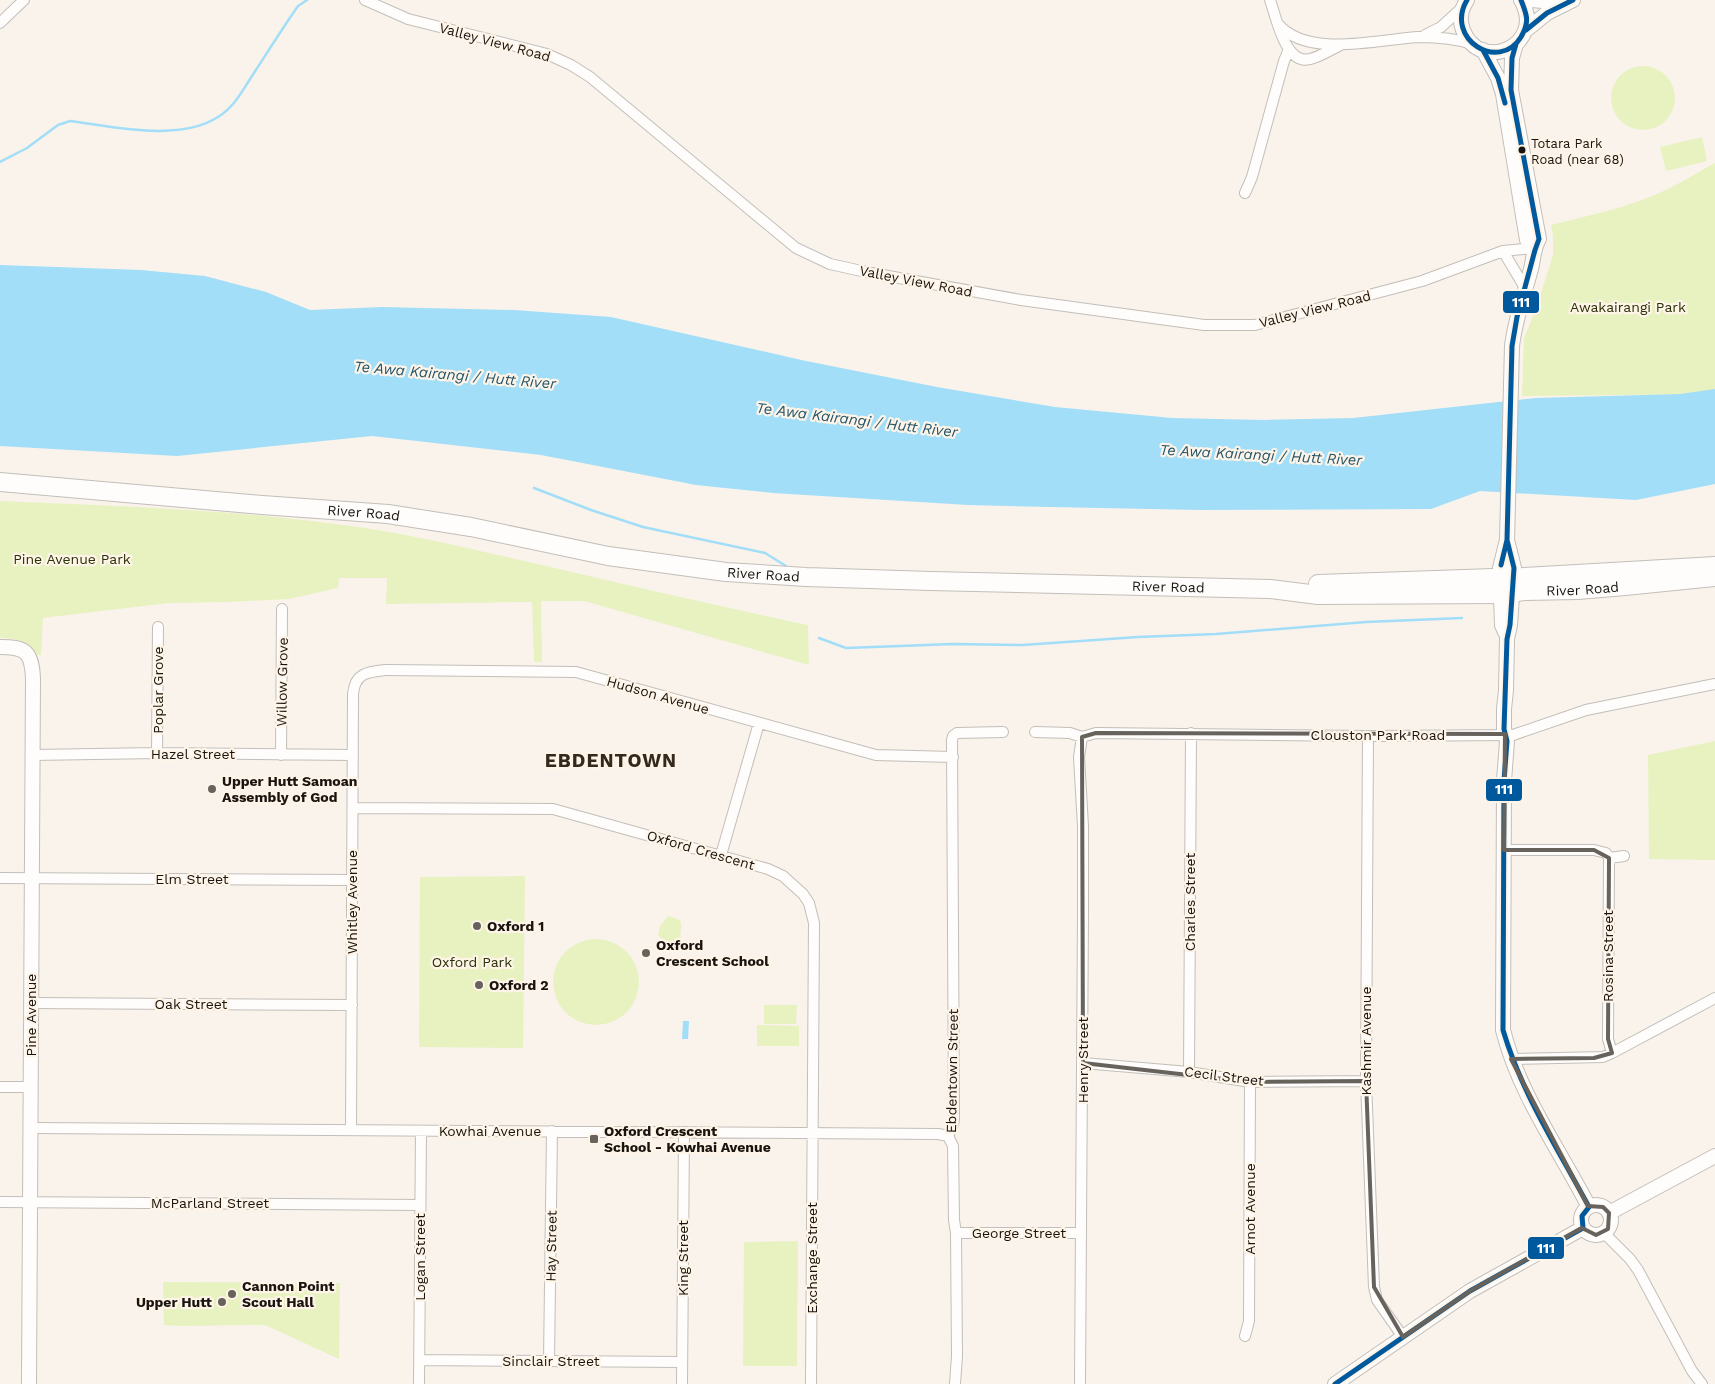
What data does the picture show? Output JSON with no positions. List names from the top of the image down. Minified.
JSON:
{"streets":{"highway":["River Road"],"street":["Valley View Road","Willow Grove","Poplar Grove","Hudson Avenue","Clouston Park Road","Hazel Street","Oxford Crescent","Elm Street","Whitley Avenue","Charles Street","Rosina Street","Oak Street","Pine Avenue","Kashmir Avenue","Henry Street","Ebdentown Street","Cecil Street","Kowhai Avenue","McParland Street","Arnot Avenue","George Street","Hay Street","Logan Street","King Street","Exchange Street","Sinclair Street"]},"crossings":[["Willow Grove","Hazel Street"],["Poplar Grove","Hazel Street"],["Hudson Avenue","Whitley Avenue"],["Hudson Avenue","Ebdentown Street"],["Clouston Park Road","Charles Street"],["Clouston Park Road","Kashmir Avenue"],["Clouston Park Road","Henry Street"],["Hazel Street","Whitley Avenue"],["Hazel Street","Pine Avenue"],["Oxford Crescent","Whitley Avenue"],["Oxford Crescent","Kowhai Avenue"],["Oxford Crescent","Exchange Street"],["Elm Street","Whitley Avenue"],["Elm Street","Pine Avenue"],["Whitley Avenue","Oak Street"],["Whitley Avenue","Kowhai Avenue"],["Charles Street","Cecil Street"],["Oak Street","Pine Avenue"],["Pine Avenue","Kowhai Avenue"],["Pine Avenue","McParland Street"],["Kashmir Avenue","Cecil Street"],["Henry Street","Cecil Street"],["Henry Street","George Street"],["Ebdentown Street","Kowhai Avenue"],["Ebdentown Street","George Street"],["Cecil Street","Arnot Avenue"],["Kowhai Avenue","Hay Street"],["Kowhai Avenue","Logan Street"],["Kowhai Avenue","King Street"],["Kowhai Avenue","Exchange Street"],["McParland Street","Logan Street"],["Hay Street","Sinclair Street"],["Logan Street","Sinclair Street"],["King Street","Sinclair Street"]],"districts":["EBDENTOWN"],"water":["Te Awa Kairangi / Hutt River"],"parks":["Awakairangi Park","Pine Avenue Park","Oxford Park"],"places":{"other":["Totara Park Road (near 68)","Upper Hutt Samoan Assembly of God","Oxford 1","Oxford Crescent School","Oxford 2","Cannon Point Scout Hall","Upper Hutt"],"transit":["Oxford Crescent School - Kowhai Avenue"]},"lines":["transit line 111"]}
